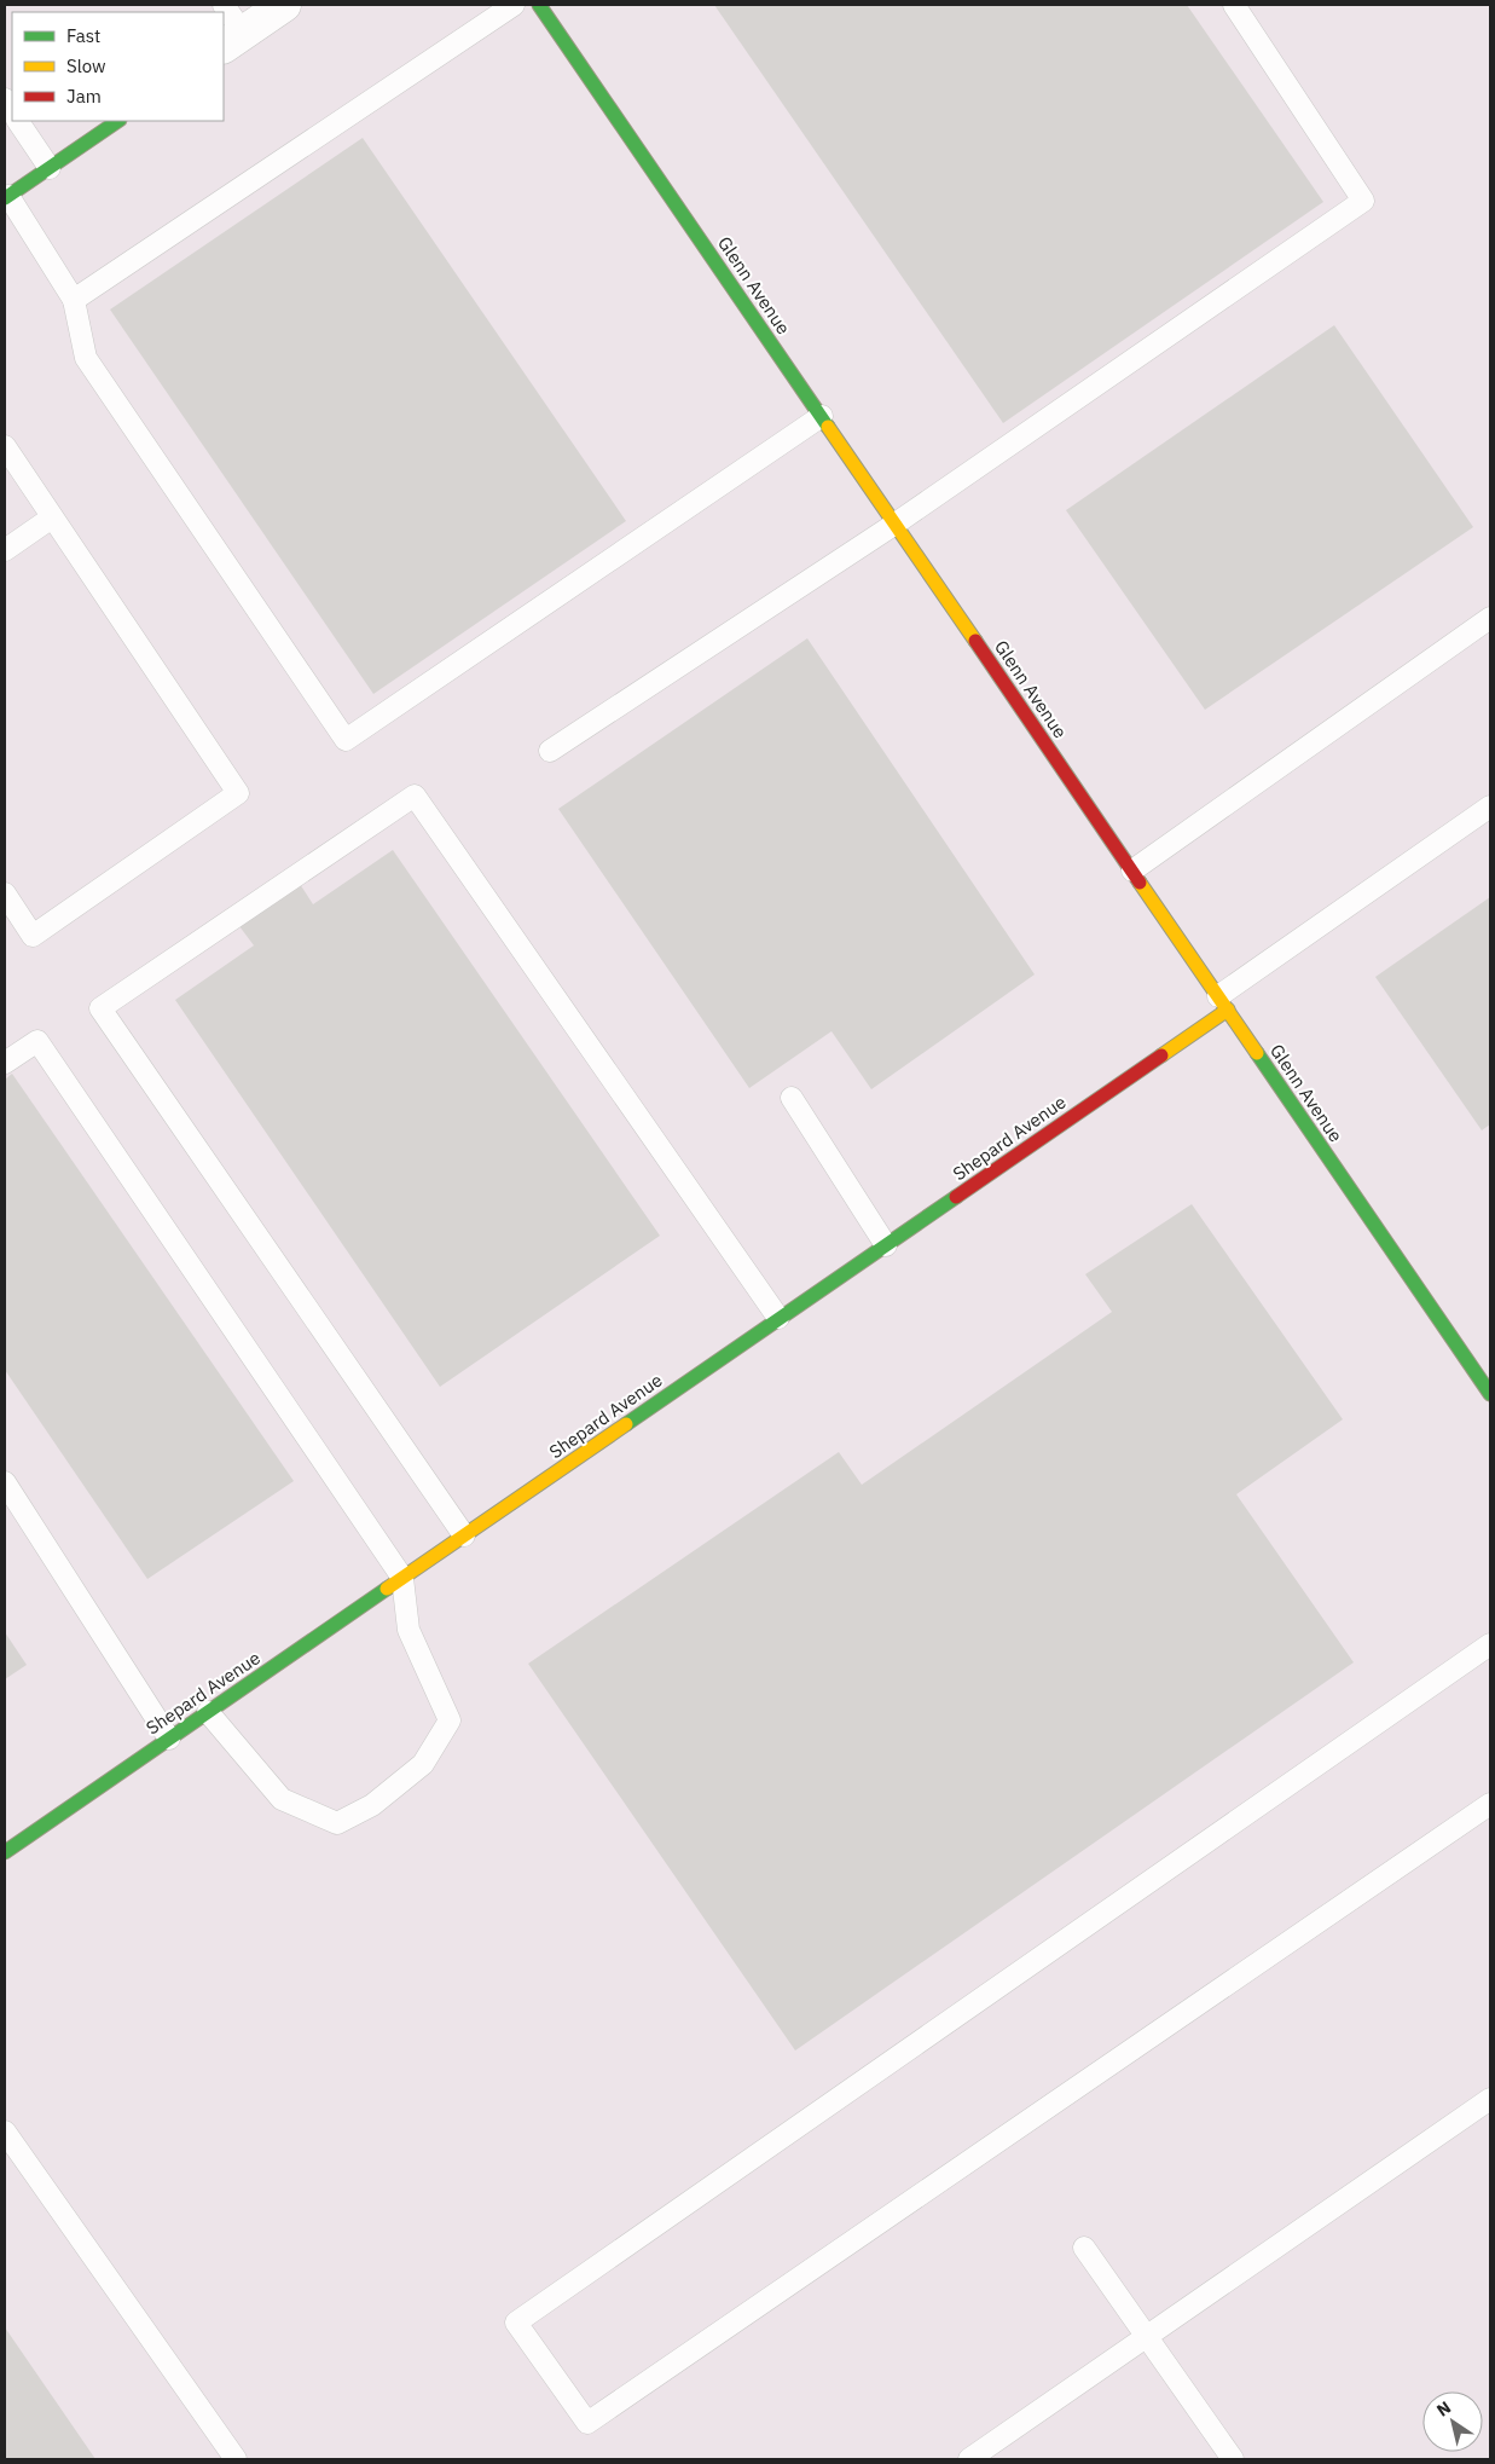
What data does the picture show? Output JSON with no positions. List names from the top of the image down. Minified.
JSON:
{"streets":{"street":["Glenn Avenue","Shepard Avenue"]},"crossings":[["Glenn Avenue","Shepard Avenue"]],"legend":["Fast","Slow","Jam"],"north":"top left"}
